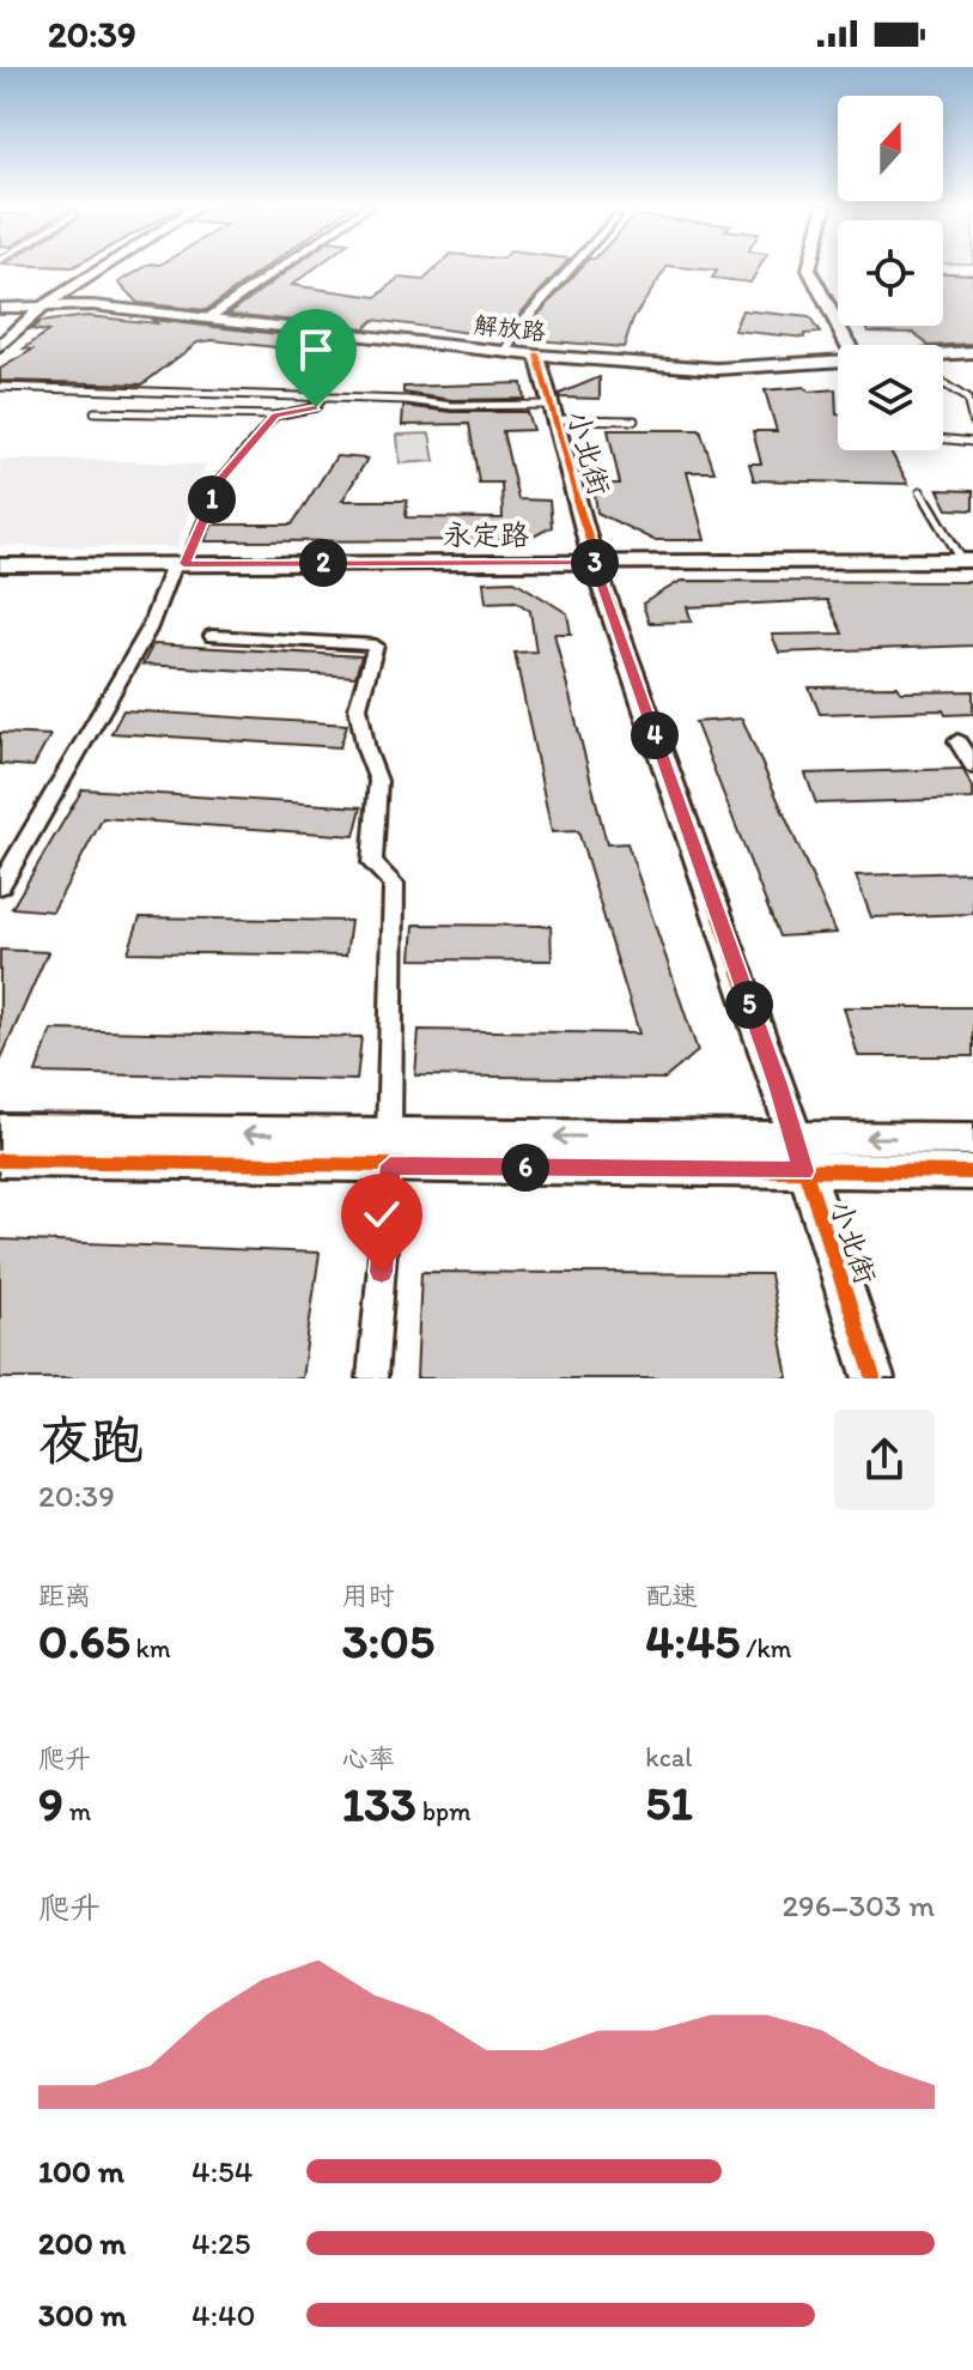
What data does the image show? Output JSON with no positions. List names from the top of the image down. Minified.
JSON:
{"streets":{"main road":["永定路"],"street":["解放路","小北街"]},"crossings":[["解放路","小北街"],["小北街","永定路"]],"north":"top","page":{"status":"20:39","pins":["1","2","3","4","5","6"],"heading":["夜跑","20:39"],"stats":[["距离","0.65 km"],["用时","3:05"],["配速","4:45 /km"],["爬升","9 m"],["心率","133 bpm"],["kcal","51"]],"chart":["爬升","296–303 m"],"list":[{"name":"100 m","note":"4:54"},{"name":"200 m","note":"4:25"},{"name":"300 m","note":"4:40"}]}}
